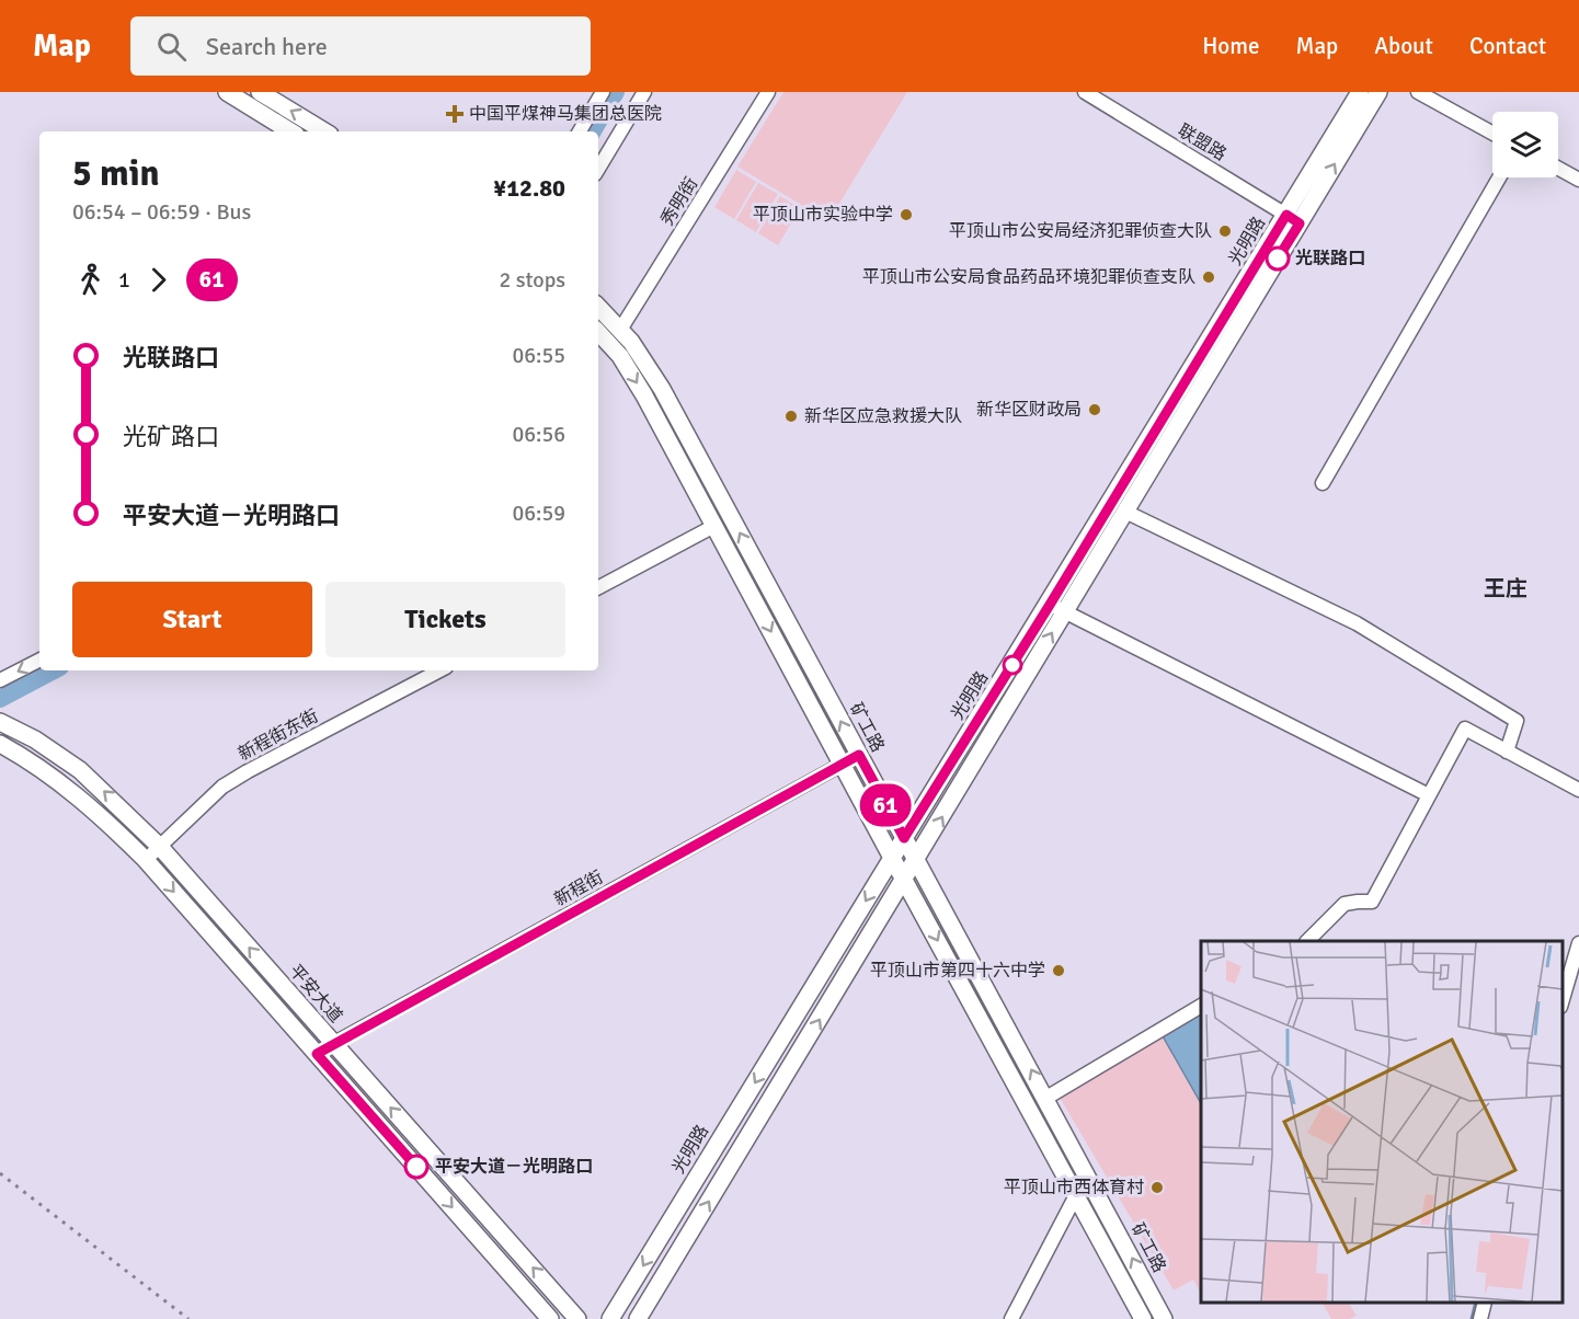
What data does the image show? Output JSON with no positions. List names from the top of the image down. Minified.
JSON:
{"streets":{"main road":["光明路","矿工路","平安大道"],"street":["联盟路","秀明街","新程街东街","新程街"]},"crossings":[["联盟路","光明路"],["秀明街","矿工路"],["光明路","矿工路"],["矿工路","新程街"],["新程街东街","平安大道"],["新程街","平安大道"]],"districts":["王庄"],"places":{"health":["中国平煤神马集团总医院"],"other":["平顶山市实验中学","平顶山市公安局经济犯罪侦查大队","光联路口","平顶山市公安局食品药品环境犯罪侦查支队","新华区财政局","新华区应急救援大队","平顶山市第四十六中学","平安大道－光明路口","平顶山市西体育村"]},"lines":["bus line 61"],"page":{"header":"Map","search":"Search here","nav":["Home","Map","About","Contact"],"on_map":"61","heading":["5 min","06:54 – 06:59 · Bus","¥12.80"],"legs":["1","61","2 stops"],"list":[{"name":"光联路口","value":"06:55"},{"name":"光矿路口","value":"06:56"},{"name":"平安大道－光明路口","value":"06:59"}],"buttons":["Start","Tickets"]}}
